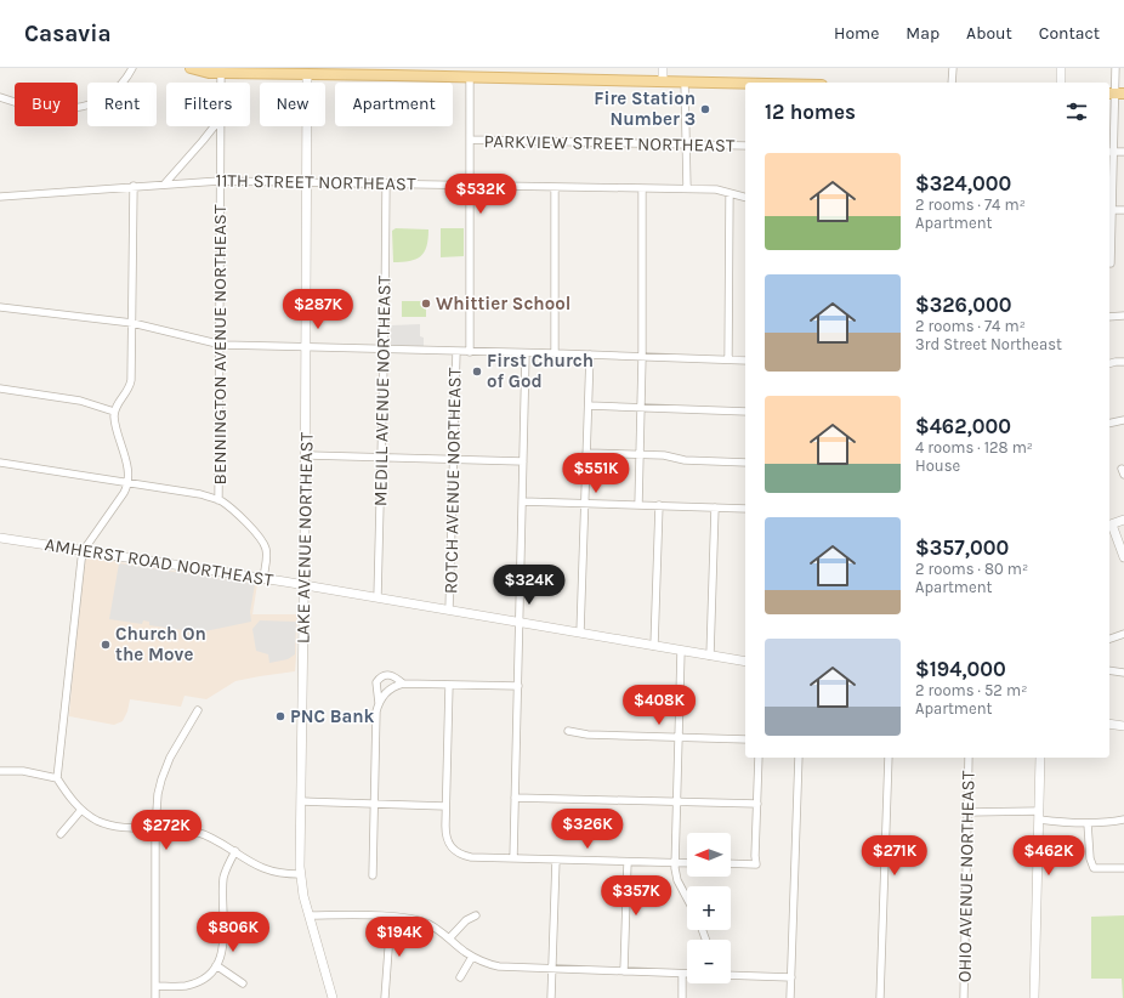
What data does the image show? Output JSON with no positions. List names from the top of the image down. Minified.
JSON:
{"streets":{"street":["PARKVIEW STREET NORTHEAST","11TH STREET NORTHEAST","BENNINGTON AVENUE NORTHEAST","MEDILL AVENUE NORTHEAST","ROTCH AVENUE NORTHEAST","LAKE AVENUE NORTHEAST","AMHERST ROAD NORTHEAST","OHIO AVENUE NORTHEAST"]},"crossings":[["PARKVIEW STREET NORTHEAST","ROTCH AVENUE NORTHEAST"],["11TH STREET NORTHEAST","BENNINGTON AVENUE NORTHEAST"],["11TH STREET NORTHEAST","MEDILL AVENUE NORTHEAST"],["11TH STREET NORTHEAST","ROTCH AVENUE NORTHEAST"],["11TH STREET NORTHEAST","LAKE AVENUE NORTHEAST"],["MEDILL AVENUE NORTHEAST","AMHERST ROAD NORTHEAST"],["ROTCH AVENUE NORTHEAST","AMHERST ROAD NORTHEAST"],["LAKE AVENUE NORTHEAST","AMHERST ROAD NORTHEAST"]],"places":["Fire Station Number 3","Whittier School","First Church of God","Church On the Move","PNC Bank"],"north":"left","page":{"header":"Casavia","nav":["Home","Map","About","Contact"],"chip":["Buy","Rent","Filters","New","Apartment"],"heading":"12 homes","list":[{"name":"$324,000","note":"2 rooms · 74 m² · Apartment"},{"name":"$326,000","note":"2 rooms · 74 m² · 3rd Street Northeast"},{"name":"$462,000","note":"4 rooms · 128 m² · House"},{"name":"$357,000","note":"2 rooms · 80 m² · Apartment"},{"name":"$194,000","note":"2 rooms · 52 m² · Apartment"}],"price":["$532K","$287K","$551K","$324K","$408K","$326K","$272K","$271K","$462K","$357K","$806K","$194K"],"map_buttons":["+","−"]}}
